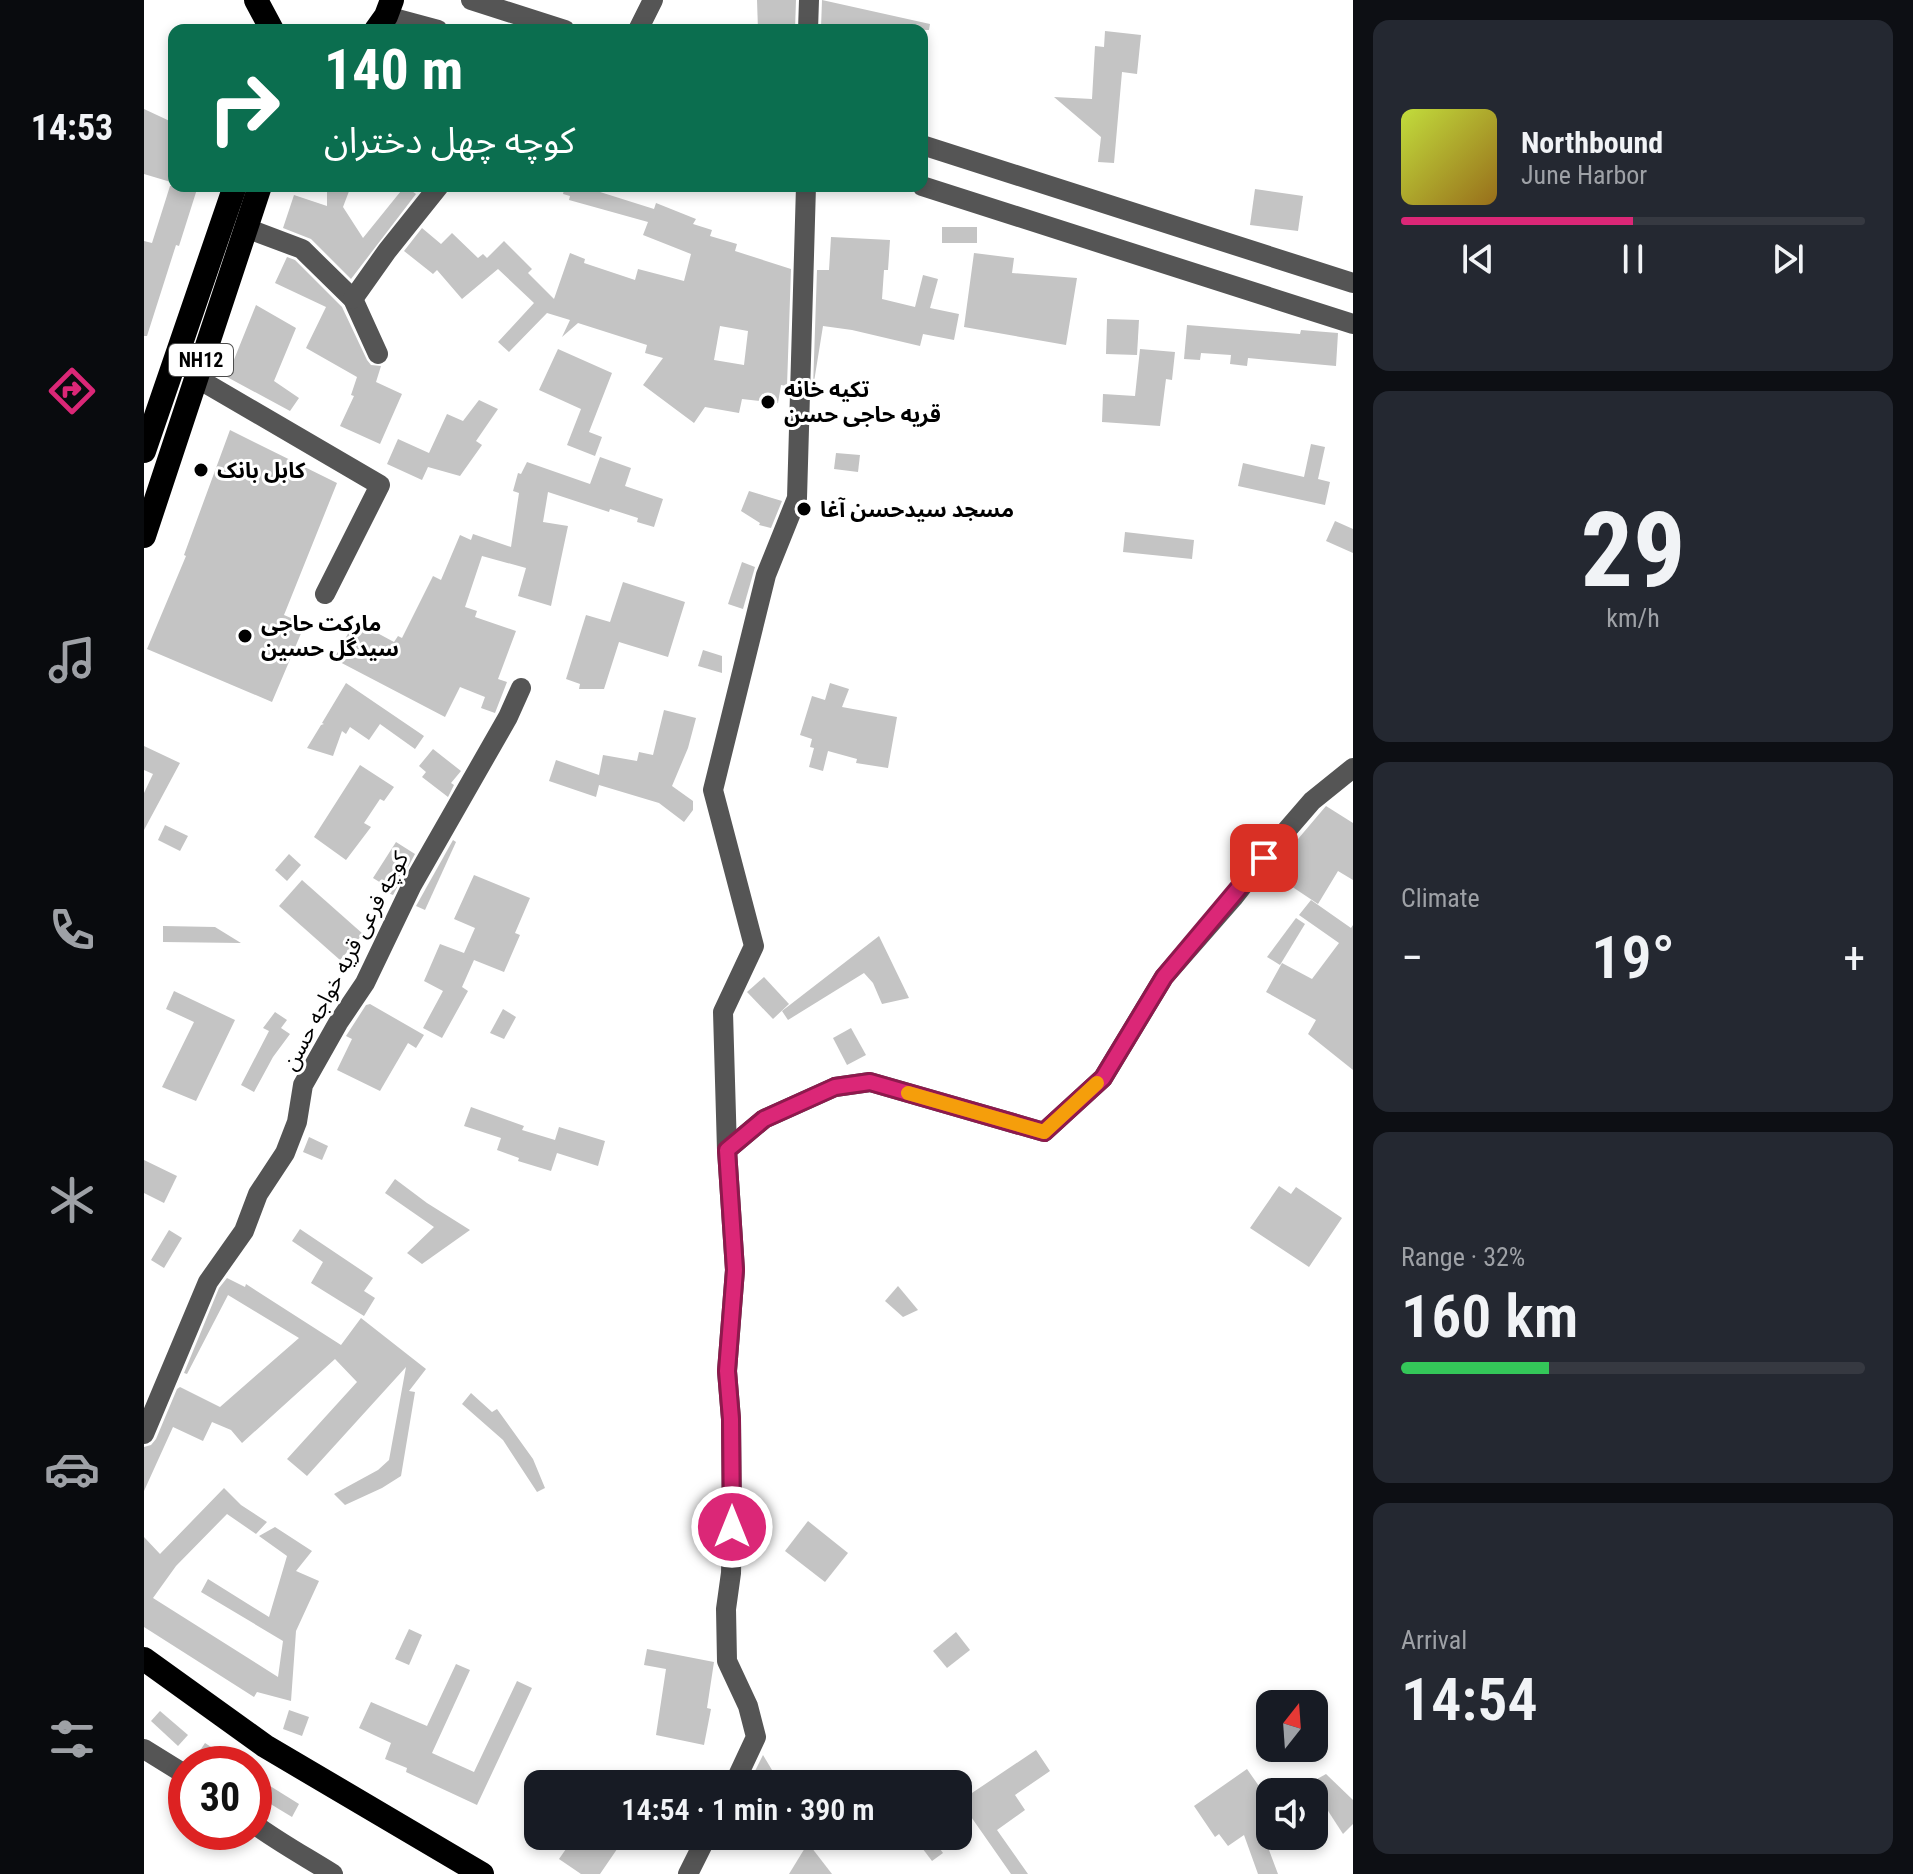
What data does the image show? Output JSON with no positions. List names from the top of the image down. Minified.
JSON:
{"streets":{"highway":["NH12"],"street":["کوچه فرعی قریه خواجه حسن"]},"places":["تکیه خانه قریه حاجی حسن","کابل بانک","مسجد سیدحسن آغا","مارکت حاجی سیدگل حسین"],"north":"top","page":{"tabs":"14:53","turn":["140 m","کوچه چهل دختران"],"song":["Northbound","June Harbor"],"tile":[["29","km/h"],"Climate",["Range · 32%","160 km"],["Arrival","14:54"]],"heat":["−","19°","+"],"limit":"30","trip":"14:54 · 1 min · 390 m"}}
